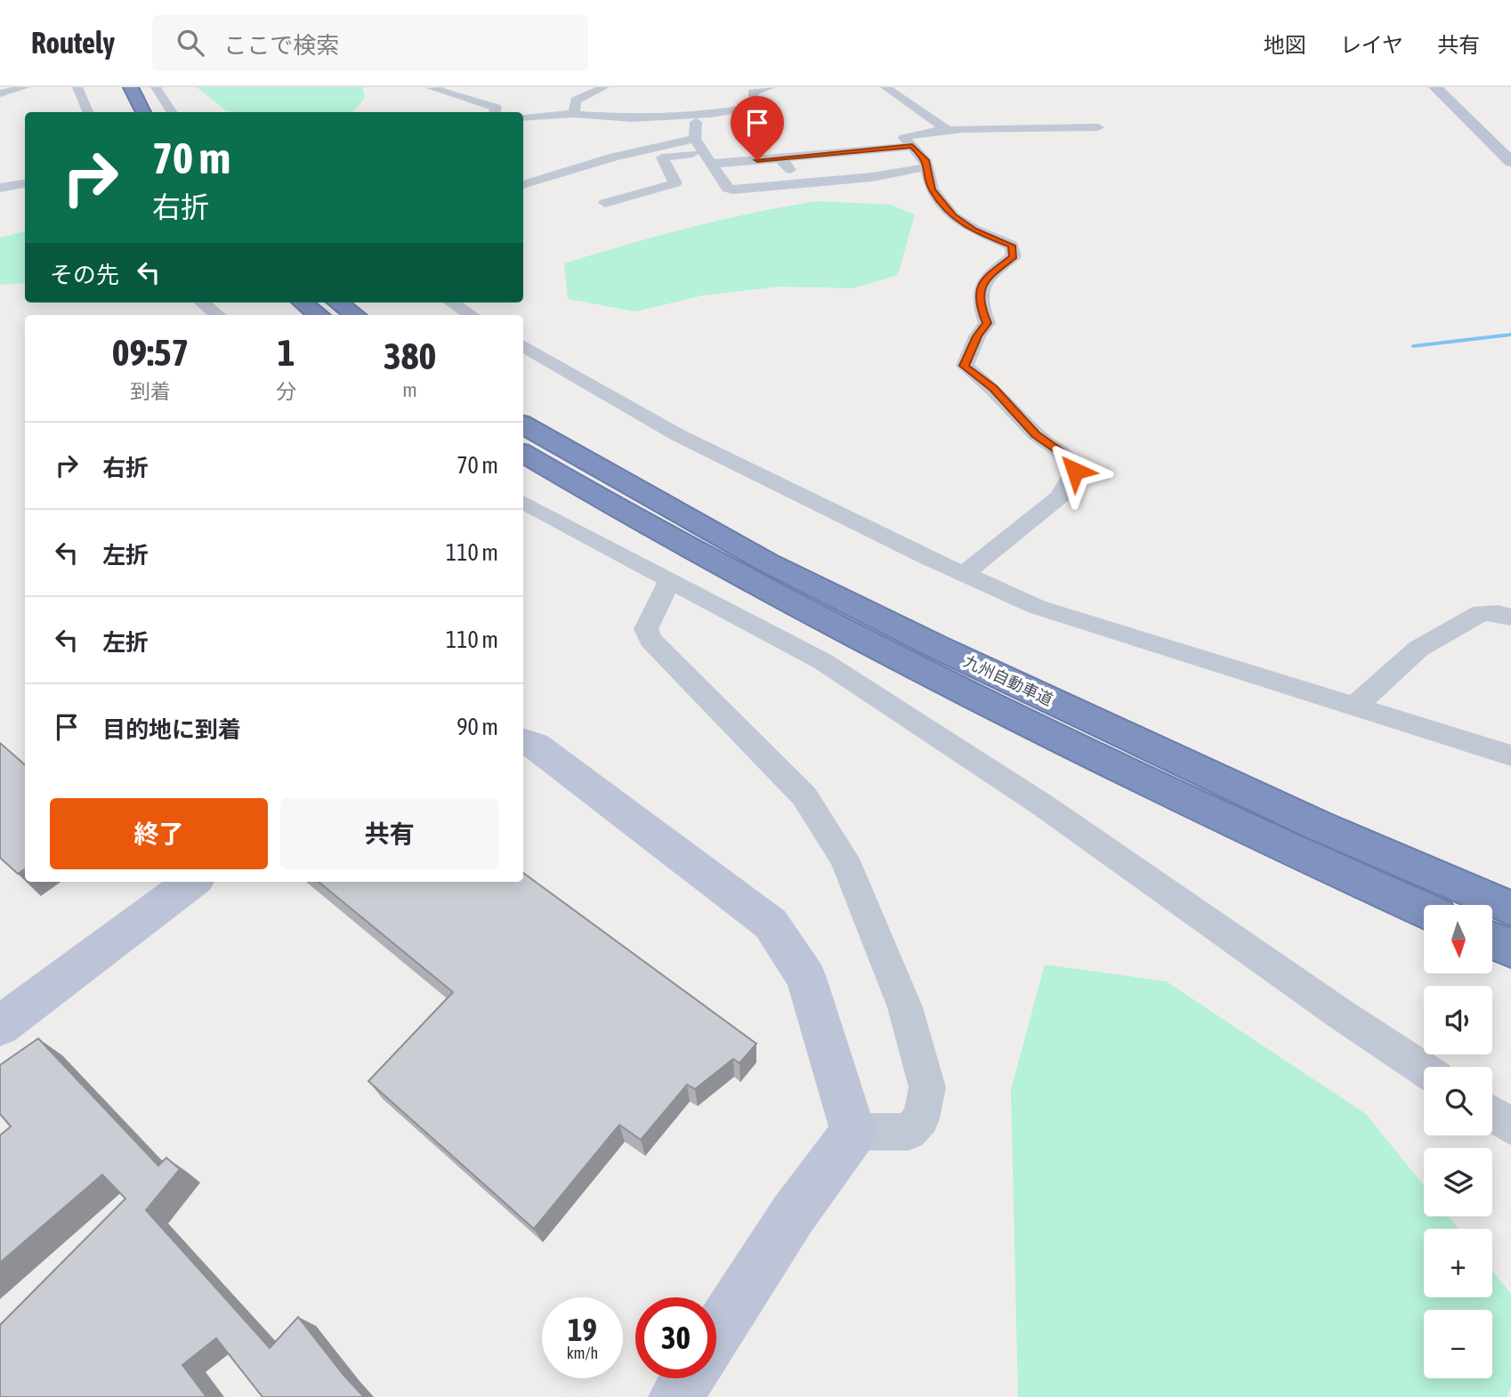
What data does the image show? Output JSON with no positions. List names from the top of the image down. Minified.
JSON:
{"streets":{"highway":["九州自動車道"]},"north":"bottom","page":{"header":"Routely","search":"ここで検索","nav":["地図","レイヤ","共有"],"turn":["70 m","右折"],"then":"その先","eta":["09:57","到着","1","分","380","m"],"list":[{"name":"右折","value":"70 m"},{"name":"左折","value":"110 m"},{"name":"左折","value":"110 m"},{"name":"目的地に到着","value":"90 m"}],"buttons":["終了","共有"],"map_buttons":["+","−"],"speed":"19 km/h","limit":"30"}}
